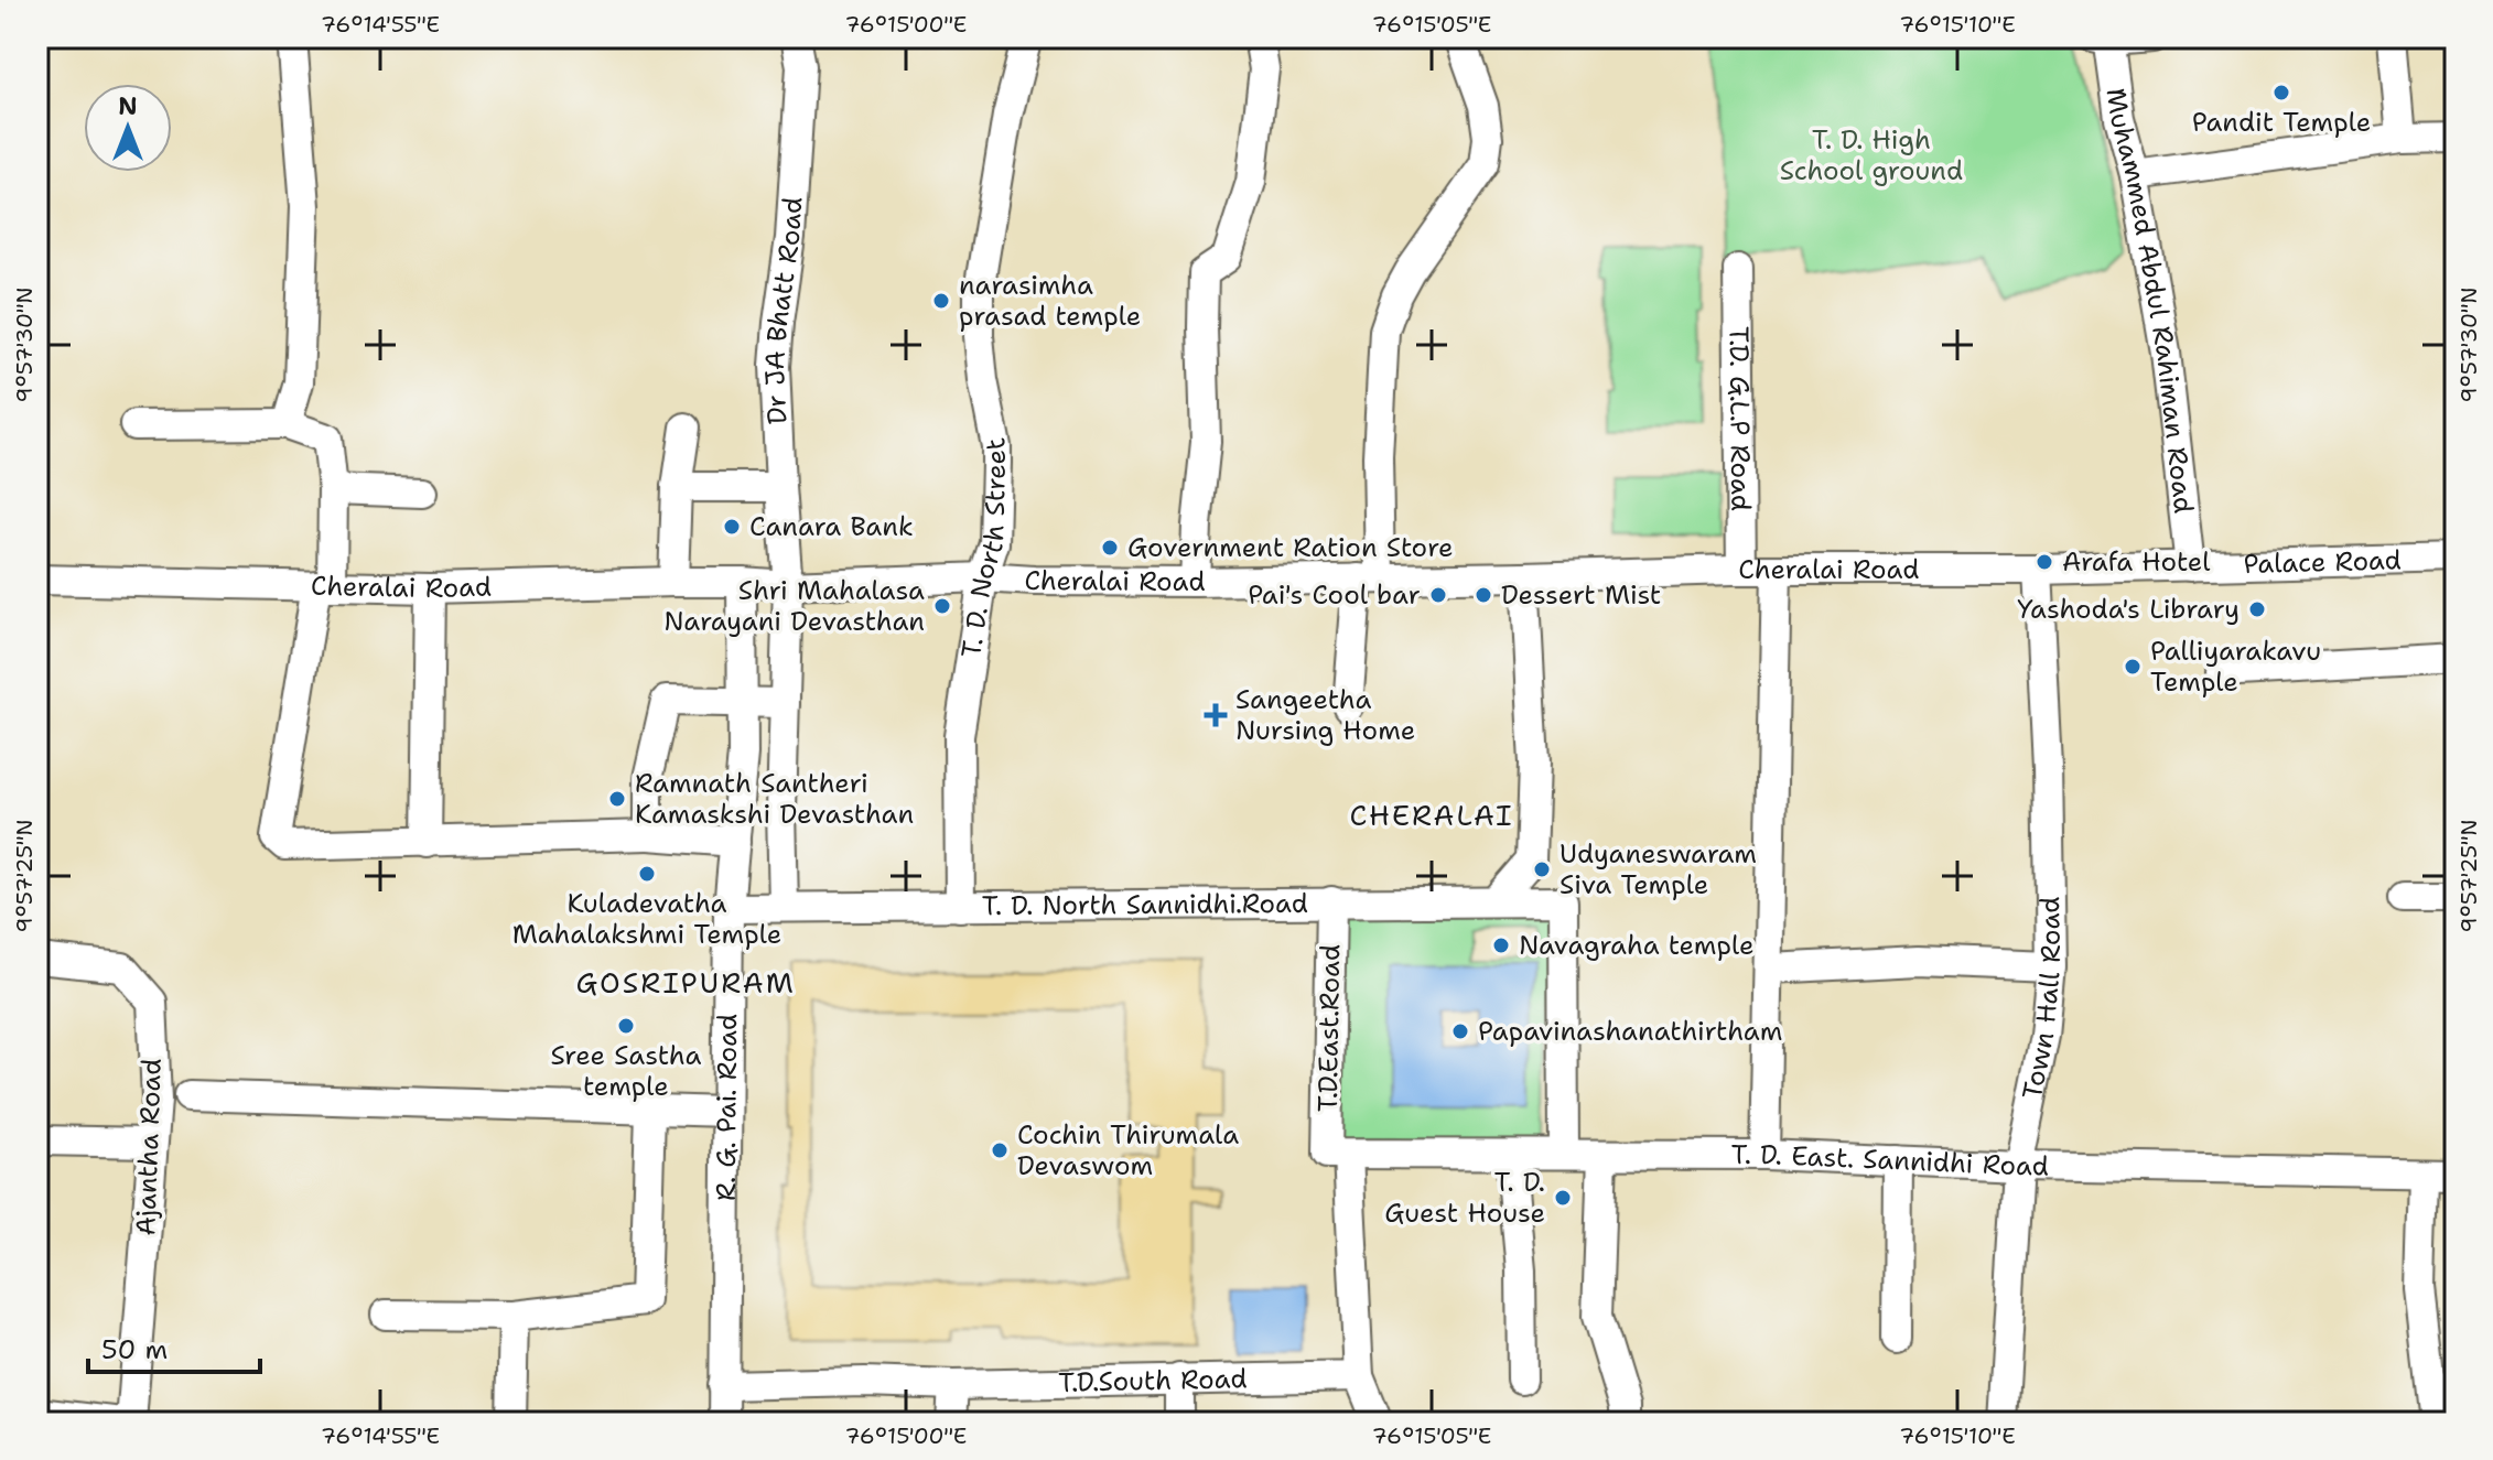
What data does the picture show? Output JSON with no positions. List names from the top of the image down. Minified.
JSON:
{"streets":{"street":["Muhammed Abdul Rahiman Road","Dr JA Bhatt Road","T.D. G.L.P Road","T. D. North Street","Palace Road","Cheralai Road","T. D. North Sannidhi.Road","Town Hall Road","T.D.East.Road","R. G. Pai. Road","Ajantha Road","T. D. East. Sannidhi Road","T.D.South Road"]},"crossings":[["Muhammed Abdul Rahiman Road","Palace Road"],["Muhammed Abdul Rahiman Road","Cheralai Road"],["Dr JA Bhatt Road","Cheralai Road"],["Dr JA Bhatt Road","T. D. North Sannidhi.Road"],["T.D. G.L.P Road","Cheralai Road"],["T. D. North Street","Cheralai Road"],["T. D. North Street","T. D. North Sannidhi.Road"],["Palace Road","Cheralai Road"],["Cheralai Road","Town Hall Road"],["Cheralai Road","R. G. Pai. Road"],["T. D. North Sannidhi.Road","T.D.East.Road"],["T. D. North Sannidhi.Road","R. G. Pai. Road"],["T. D. North Sannidhi.Road","T. D. East. Sannidhi Road"],["Town Hall Road","T. D. East. Sannidhi Road"],["T.D.East.Road","T. D. East. Sannidhi Road"],["R. G. Pai. Road","T.D.South Road"]],"districts":["CHERALAI","GOSRIPURAM"],"parks":["T. D. High School ground"],"places":{"other":["Pandit Temple","narasimha prasad temple","Canara Bank","Government Ration Store","Arafa Hotel","Pai's Cool bar","Dessert Mist","Shri Mahalasa Narayani Devasthan","Yashoda's Library","Palliyarakavu Temple","Ramnath Santheri Kamaskshi Devasthan","Udyaneswaram Siva Temple","Kuladevatha Mahalakshmi Temple","Navagraha temple","Sree Sastha temple","Papavinashanathirtham","Cochin Thirumala Devaswom","T. D. Guest House"],"health":["Sangeetha Nursing Home"]},"scale_bar":"50 m","north":"top","coordinates":["76°14'55\"E","76°15'00\"E","76°15'05\"E","76°15'10\"E","9°57'30\"N","9°57'25\"N"]}
